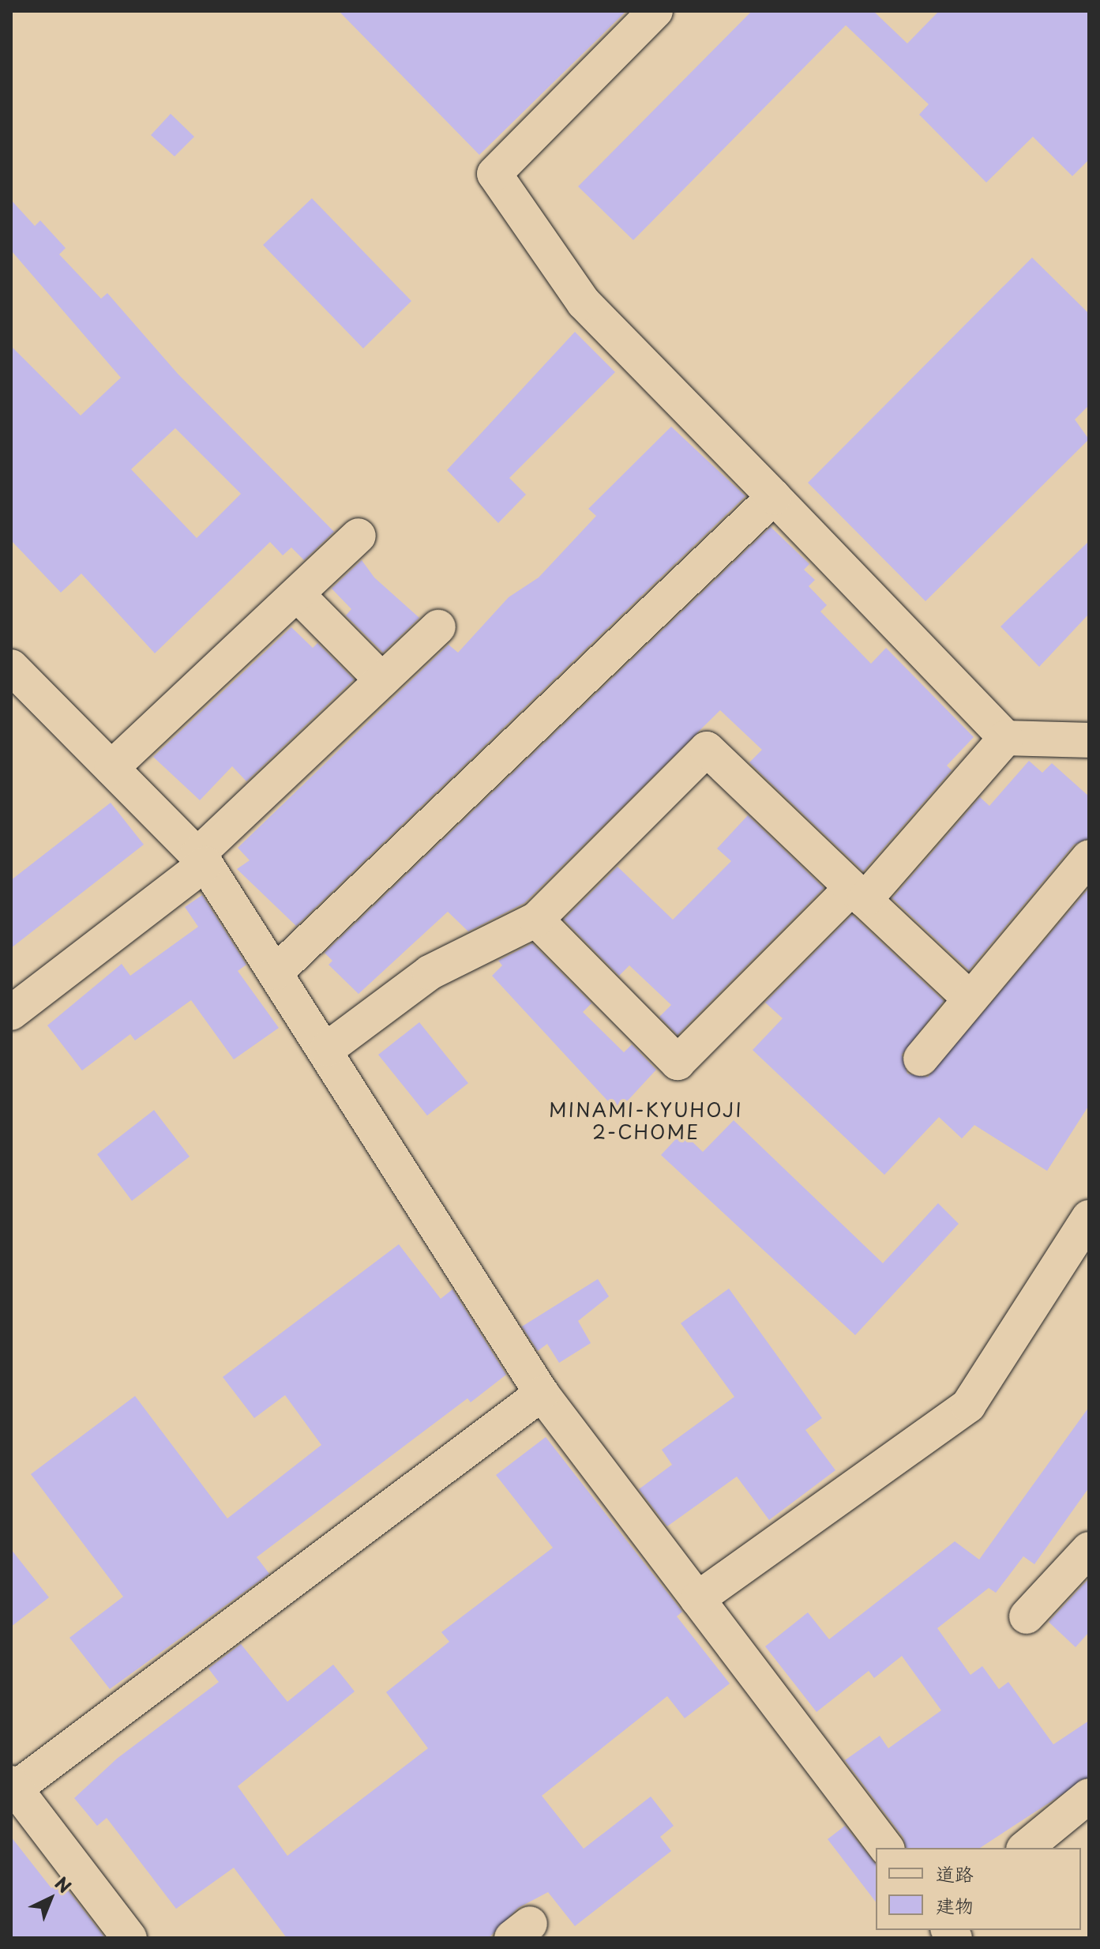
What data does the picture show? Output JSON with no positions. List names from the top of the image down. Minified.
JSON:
{"districts":["MINAMI-KYUHOJI 2-CHOME"],"legend":["道路","建物"],"north":"top right"}
